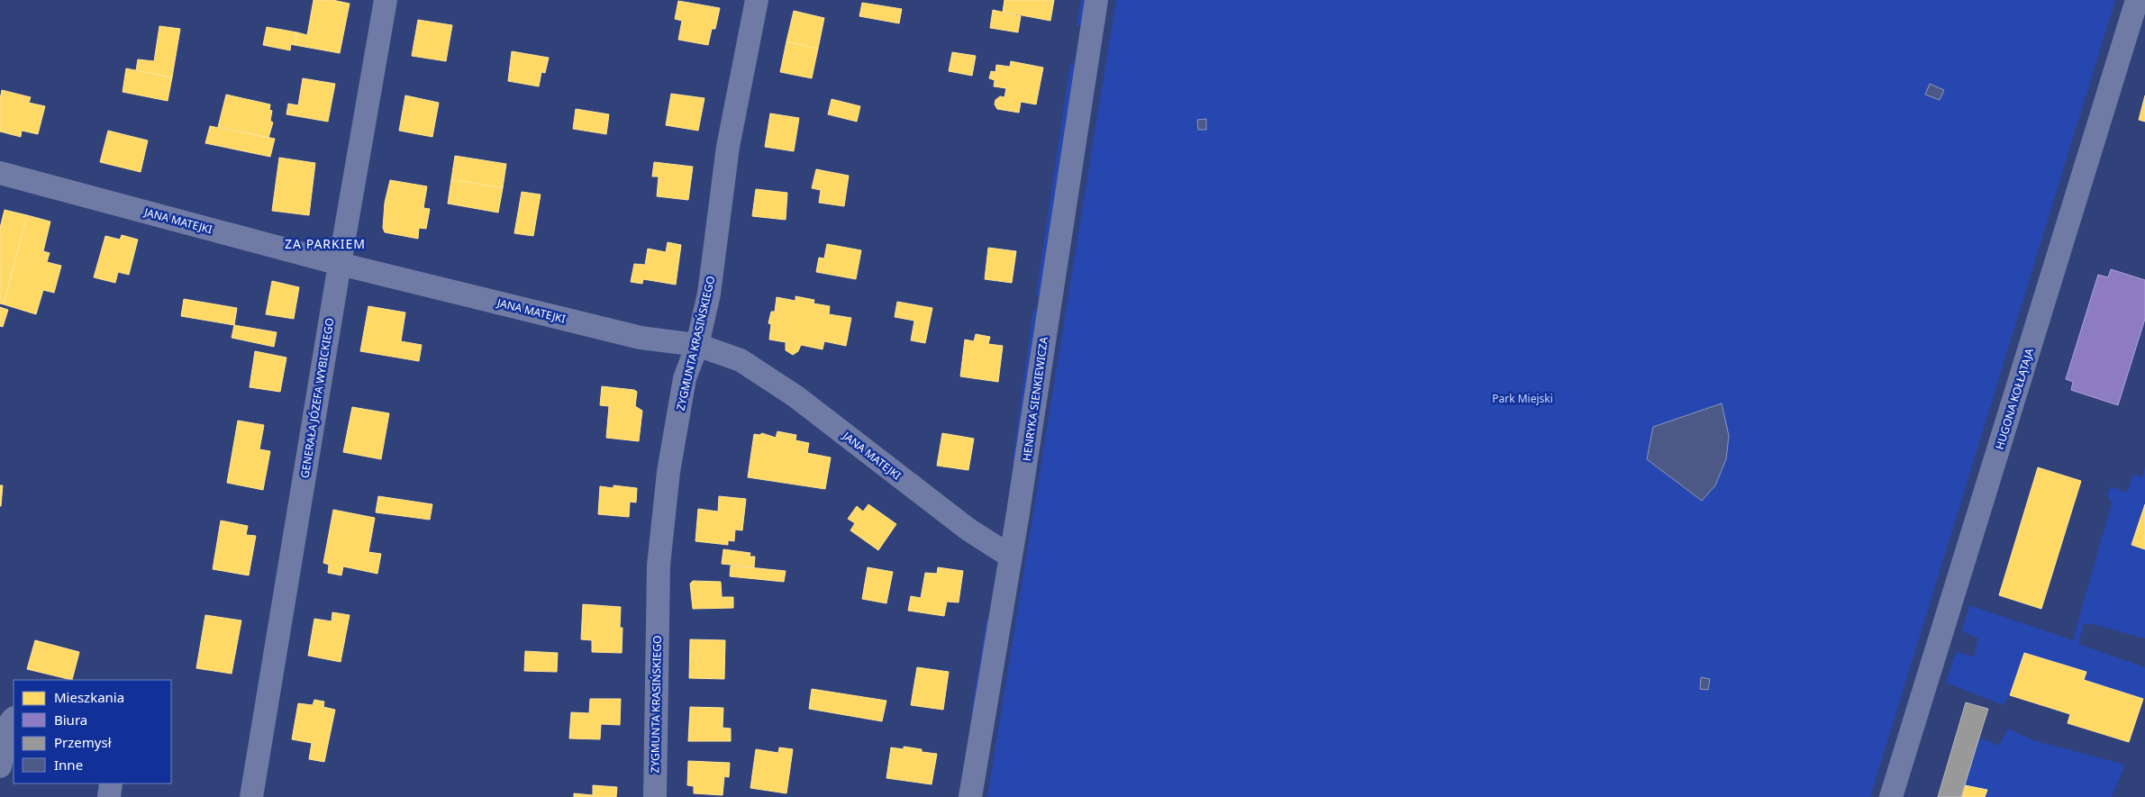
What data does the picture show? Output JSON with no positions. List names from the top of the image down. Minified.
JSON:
{"streets":{"street":["JANA MATEJKI","ZYGMUNTA KRASIŃSKIEGO","GENERAŁA JÓZEFA WYBICKIEGO","HENRYKA SIENKIEWICZA","HUGONA KOŁŁĄTAJA"]},"crossings":[["JANA MATEJKI","ZYGMUNTA KRASIŃSKIEGO"],["JANA MATEJKI","GENERAŁA JÓZEFA WYBICKIEGO"],["JANA MATEJKI","HENRYKA SIENKIEWICZA"]],"districts":["ZA PARKIEM"],"parks":["Park Miejski"],"legend":["Mieszkania","Biura","Przemysł","Inne"]}
